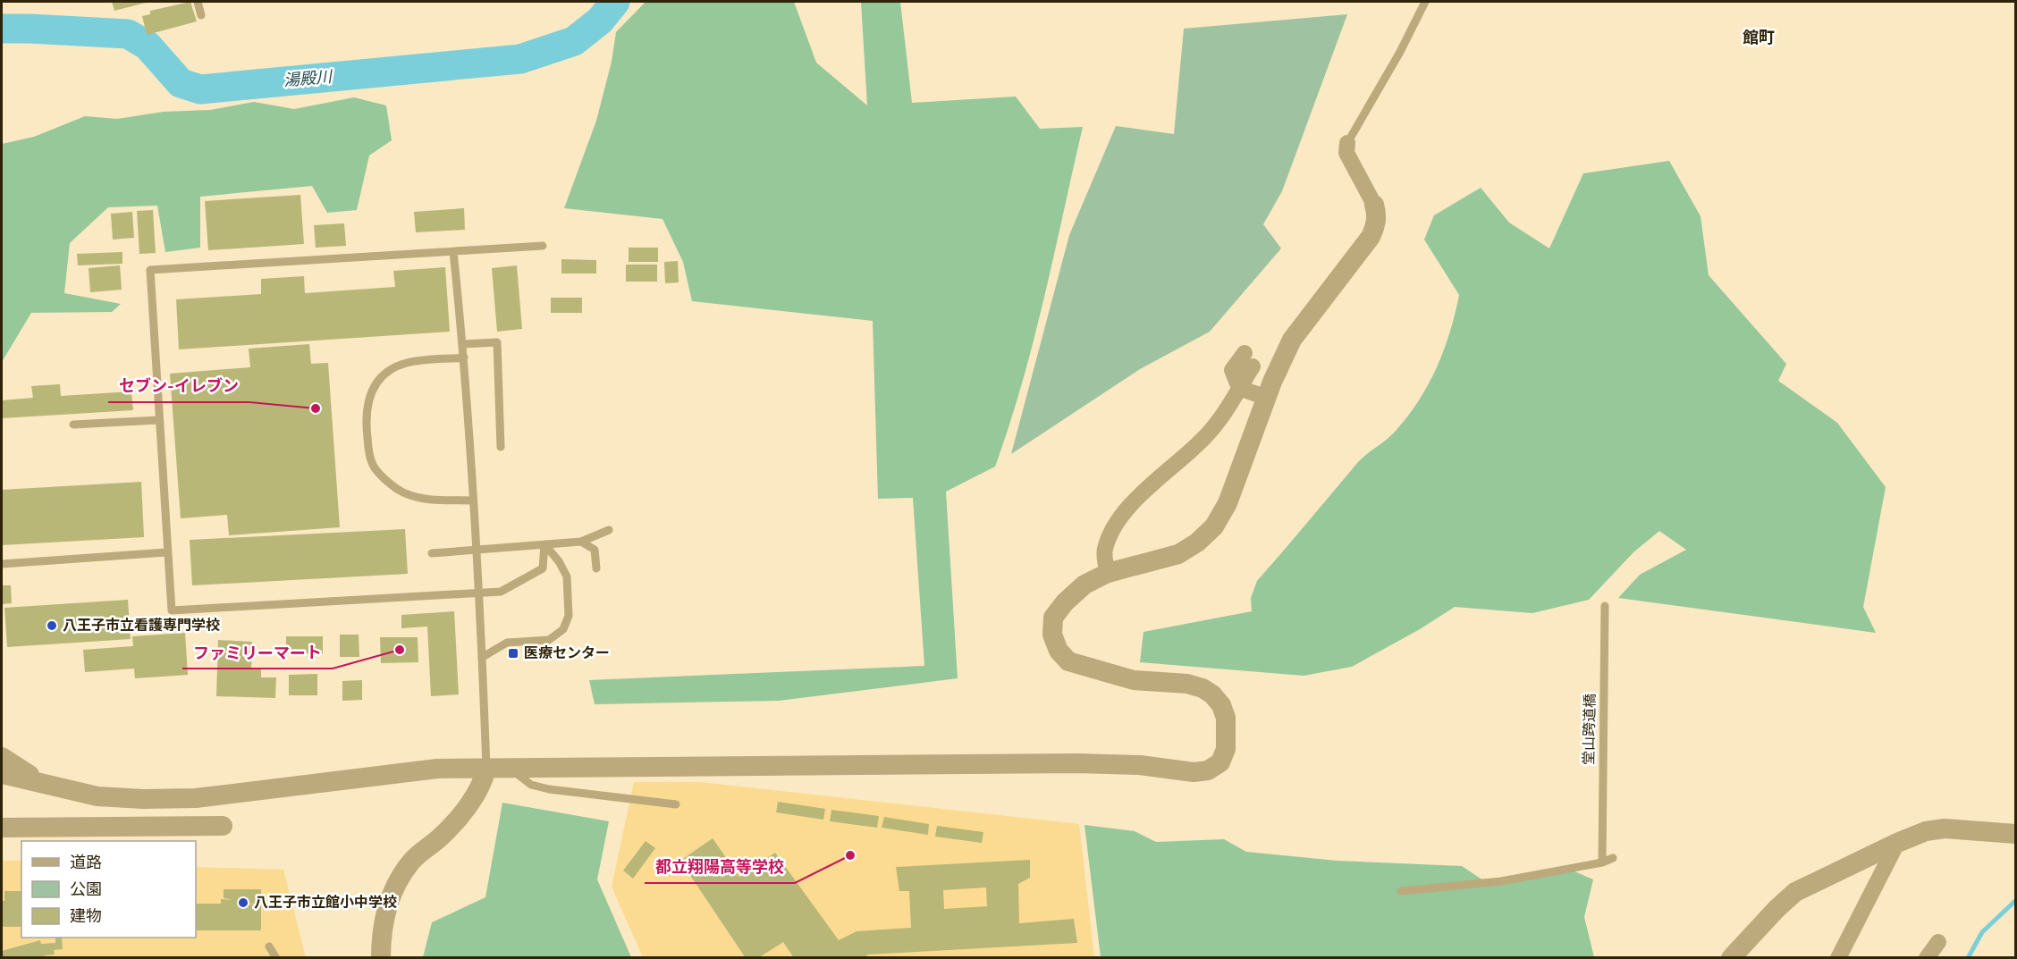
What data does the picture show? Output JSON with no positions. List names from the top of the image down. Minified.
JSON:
{"streets":{"lane":["堂山跨道橋"]},"districts":["館町"],"water":["湯殿川"],"places":{"other":["セブン-イレブン","八王子市立看護専門学校","ファミリーマート","都立翔陽高等学校","八王子市立館小中学校"],"transit":["医療センター"]},"legend":["道路","公園","建物"]}
